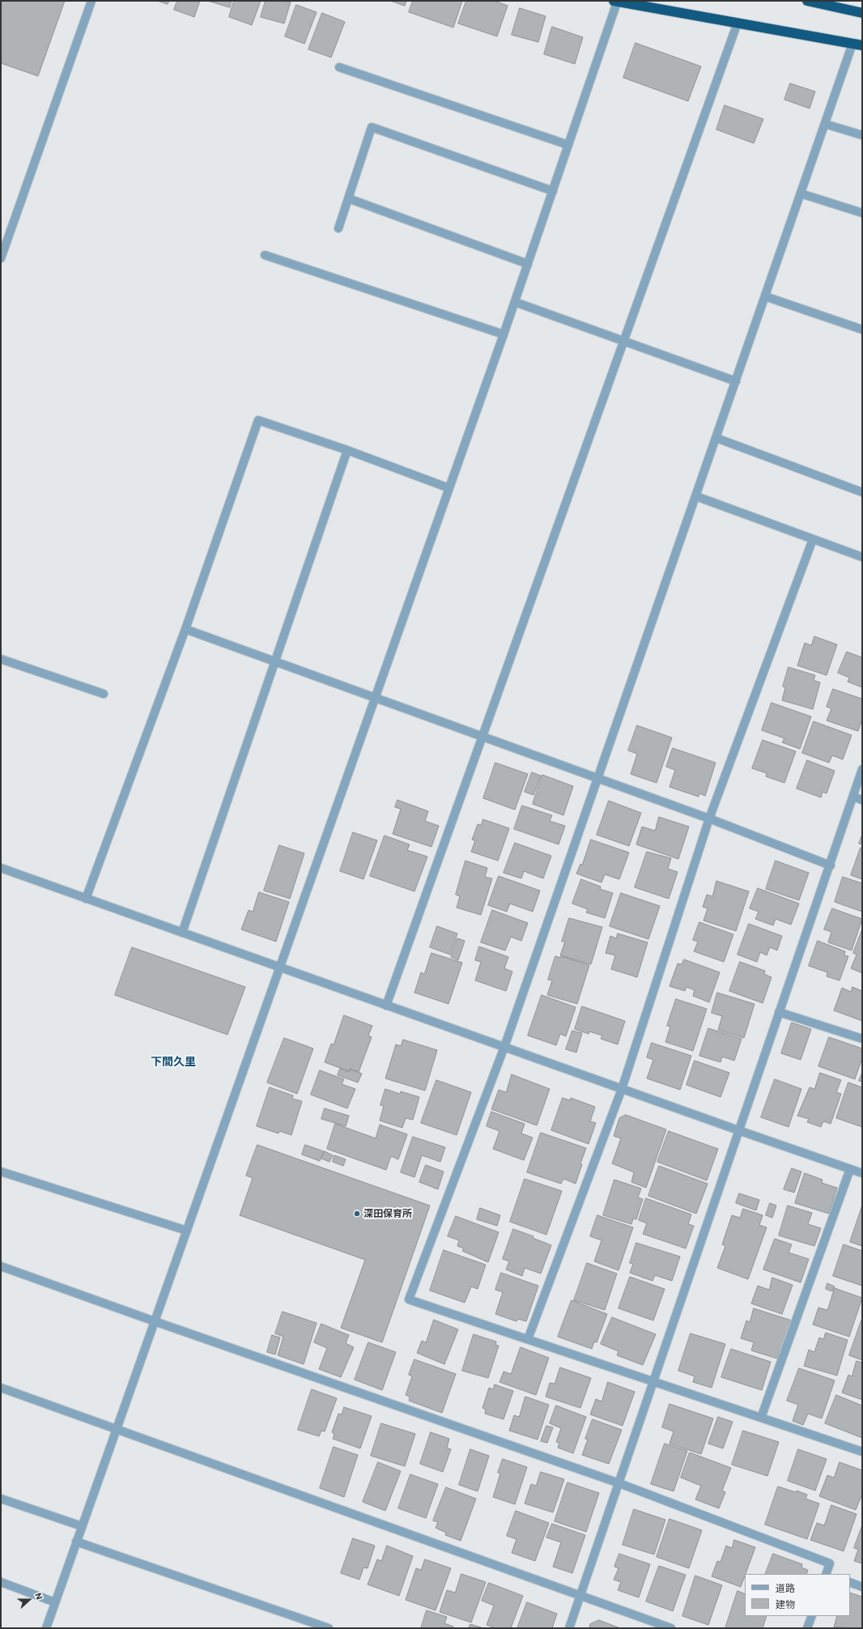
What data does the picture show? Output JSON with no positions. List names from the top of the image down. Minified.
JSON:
{"districts":["下間久里"],"places":["深田保育所"],"legend":["道路","建物"],"north":"right"}
